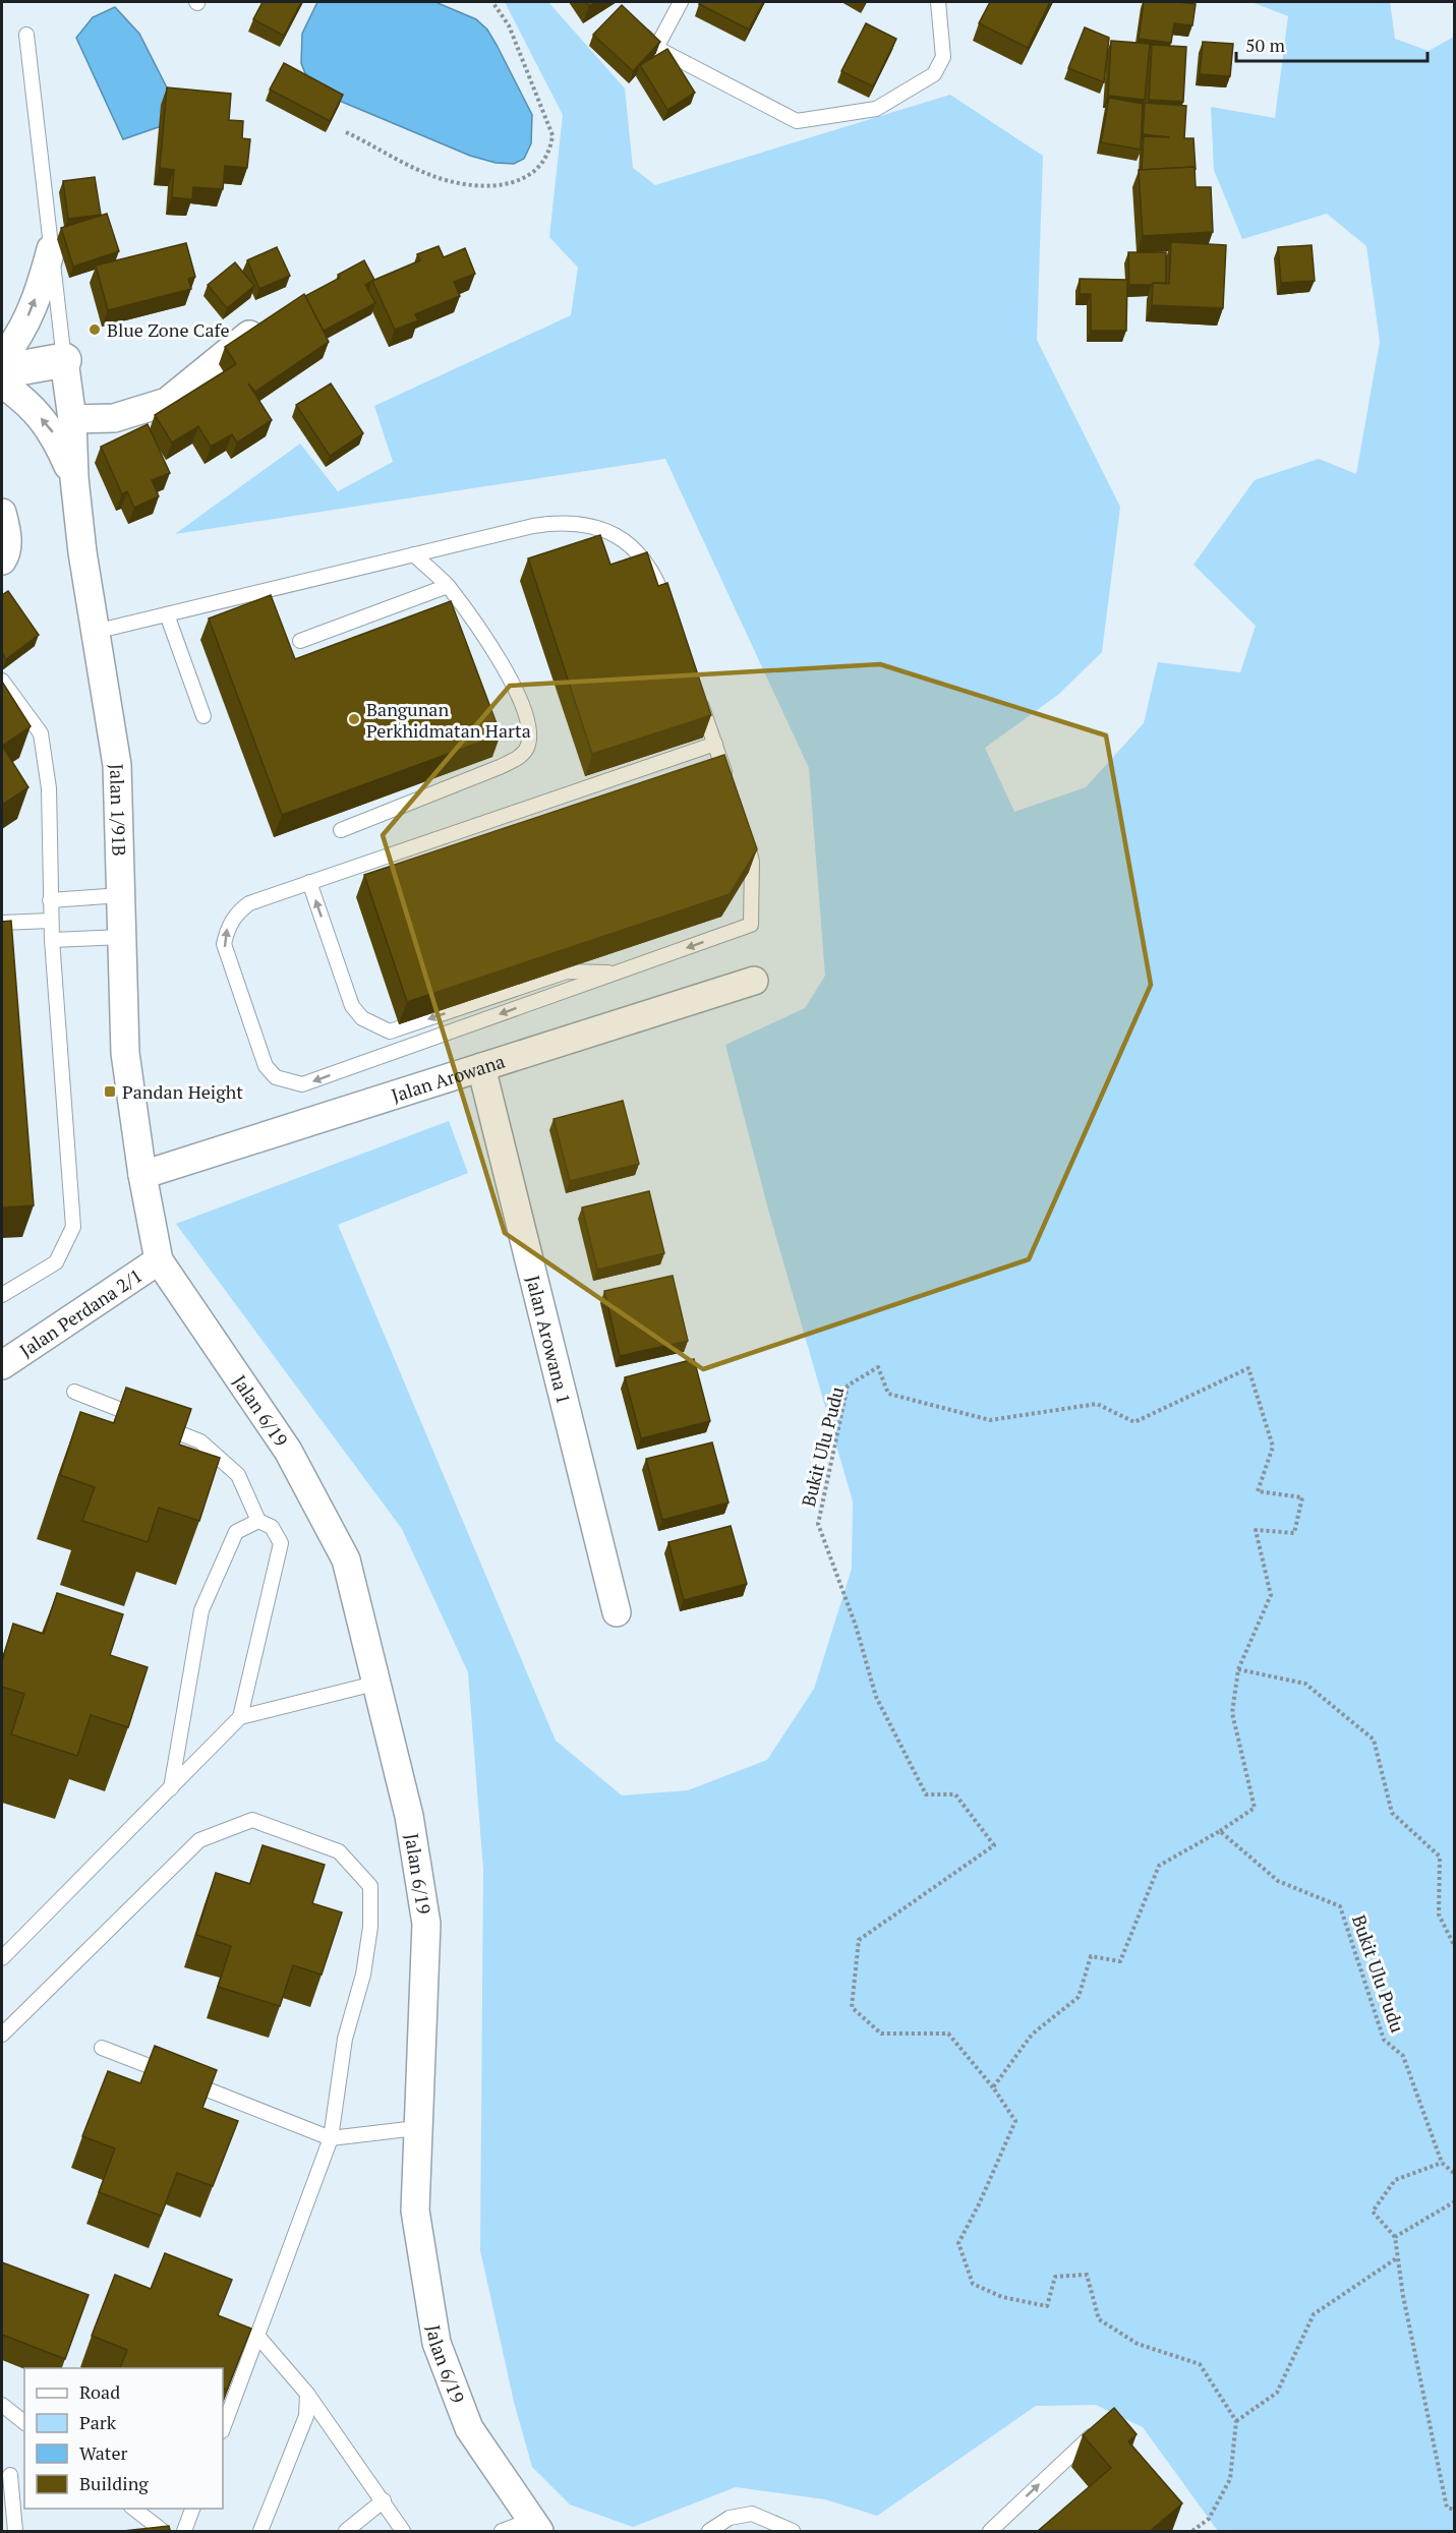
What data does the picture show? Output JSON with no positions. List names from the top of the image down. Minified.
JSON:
{"streets":{"street":["Jalan 1/91B","Jalan Arowana","Jalan Perdana 2/1","Jalan Arowana 1","Jalan 6/19"],"path":["Bukit Ulu Pudu"]},"crossings":[["Jalan 1/91B","Jalan Arowana"],["Jalan 1/91B","Jalan Perdana 2/1"],["Jalan 1/91B","Jalan 6/19"],["Jalan Arowana","Jalan Arowana 1"],["Jalan Perdana 2/1","Jalan 6/19"]],"places":{"other":["Blue Zone Cafe","Bangunan Perkhidmatan Harta"],"transit":["Pandan Height"]},"legend":["Road","Park","Water","Building"],"scale_bar":"50 m"}
